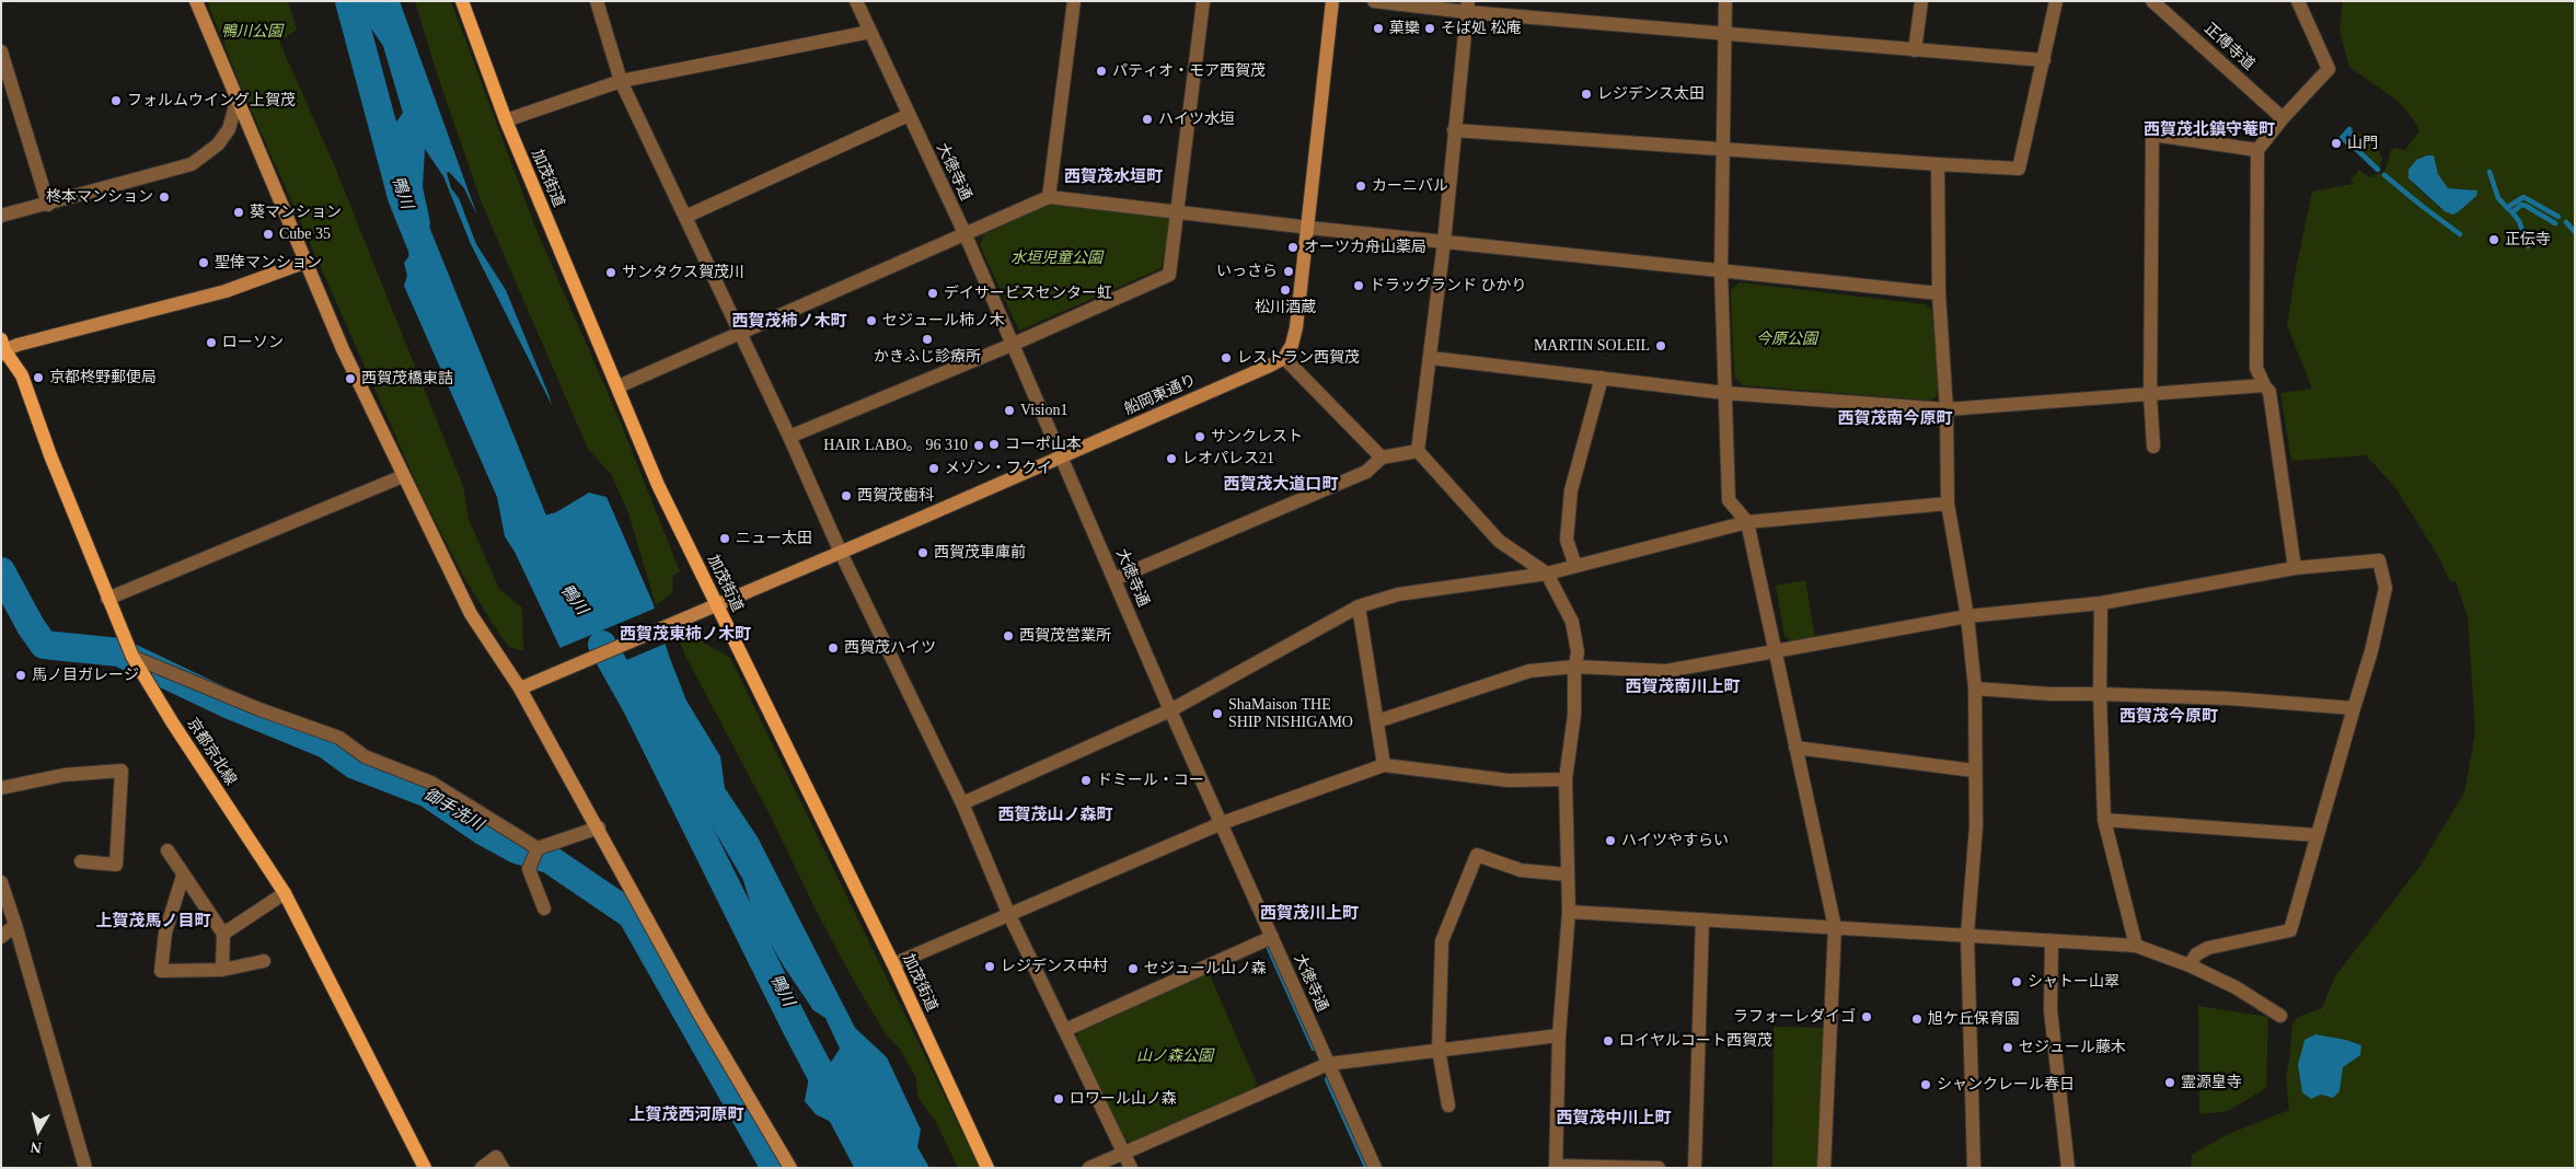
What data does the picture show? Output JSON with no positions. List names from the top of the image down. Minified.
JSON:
{"streets":{"main road":["加茂街道","京都京北線"],"street":["正傅寺道","大徳寺通","船岡東通り"]},"crossings":[["大徳寺通","船岡東通り"],["加茂街道","船岡東通り"]],"districts":["西賀茂北鎮守菴町","西賀茂水垣町","西賀茂柿ノ木町","西賀茂南今原町","西賀茂大道口町","西賀茂東柿ノ木町","西賀茂南川上町","西賀茂今原町","西賀茂山ノ森町","西賀茂川上町","上賀茂馬ノ目町","上賀茂西河原町","西賀茂中川上町"],"water":["鴨川","御手洗川"],"parks":["鴨川公園","水垣児童公園","今原公園","山ノ森公園"],"places":["菓欒","そば処 松庵","パティオ・モア西賀茂","レジデンス太田","フォルムウイング上賀茂","ハイツ水垣","山門","カーニバル","柊本マンション","葵マンション","Cube 35","正伝寺","オーツカ舟山薬局","聖倖マンション","いっさら","サンタクス賀茂川","ドラッグランド ひかり","松川酒蔵","デイサービスセンター虹","セジュール柿ノ木","かきふじ診療所","ローソン","MARTIN SOLEIL","レストラン西賀茂","京都柊野郵便局","西賀茂橋東詰","Vision1","サンクレスト","コーポ山本","HAIR LABO。 96 310","レオパレス21","メゾン・フクイ","西賀茂歯科","ニュー太田","西賀茂車庫前","西賀茂営業所","西賀茂ハイツ","馬ノ目ガレージ","ShaMaison THE SHIP NISHIGAMO","ドミール・コー","ハイツやすらい","レジデンス中村","セジュール山ノ森","シャトー山翠","ラフォーレダイゴ","旭ケ丘保育園","ロイヤルコート西賀茂","セジュール藤木","霊源皇寺","シャンクレール春日","ロワール山ノ森"],"north":"bottom"}
